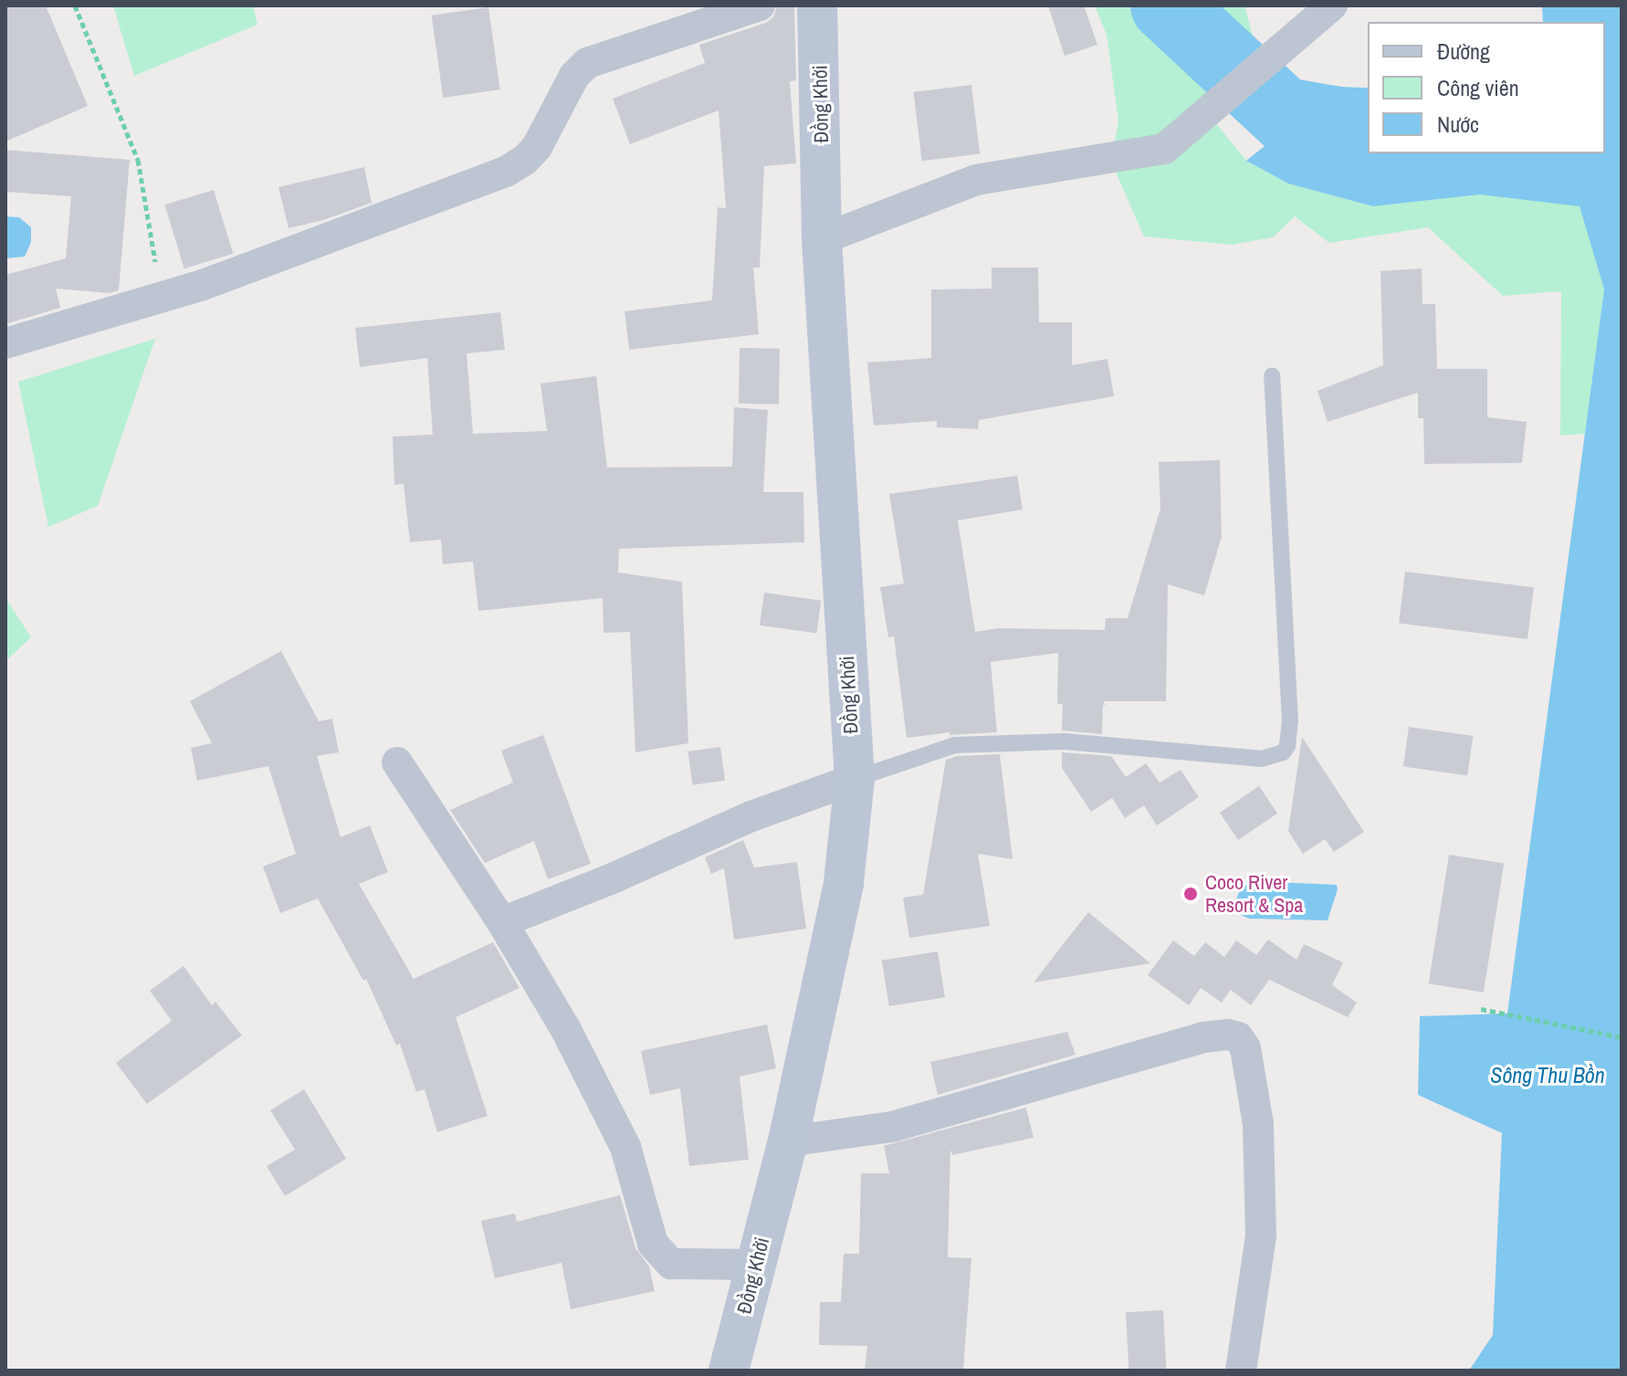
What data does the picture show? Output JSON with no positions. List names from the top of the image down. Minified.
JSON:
{"streets":{"street":["Đồng Khởi"]},"water":["Sông Thu Bồn"],"places":["Coco River Resort & Spa"],"legend":["Đường","Công viên","Nước"]}
